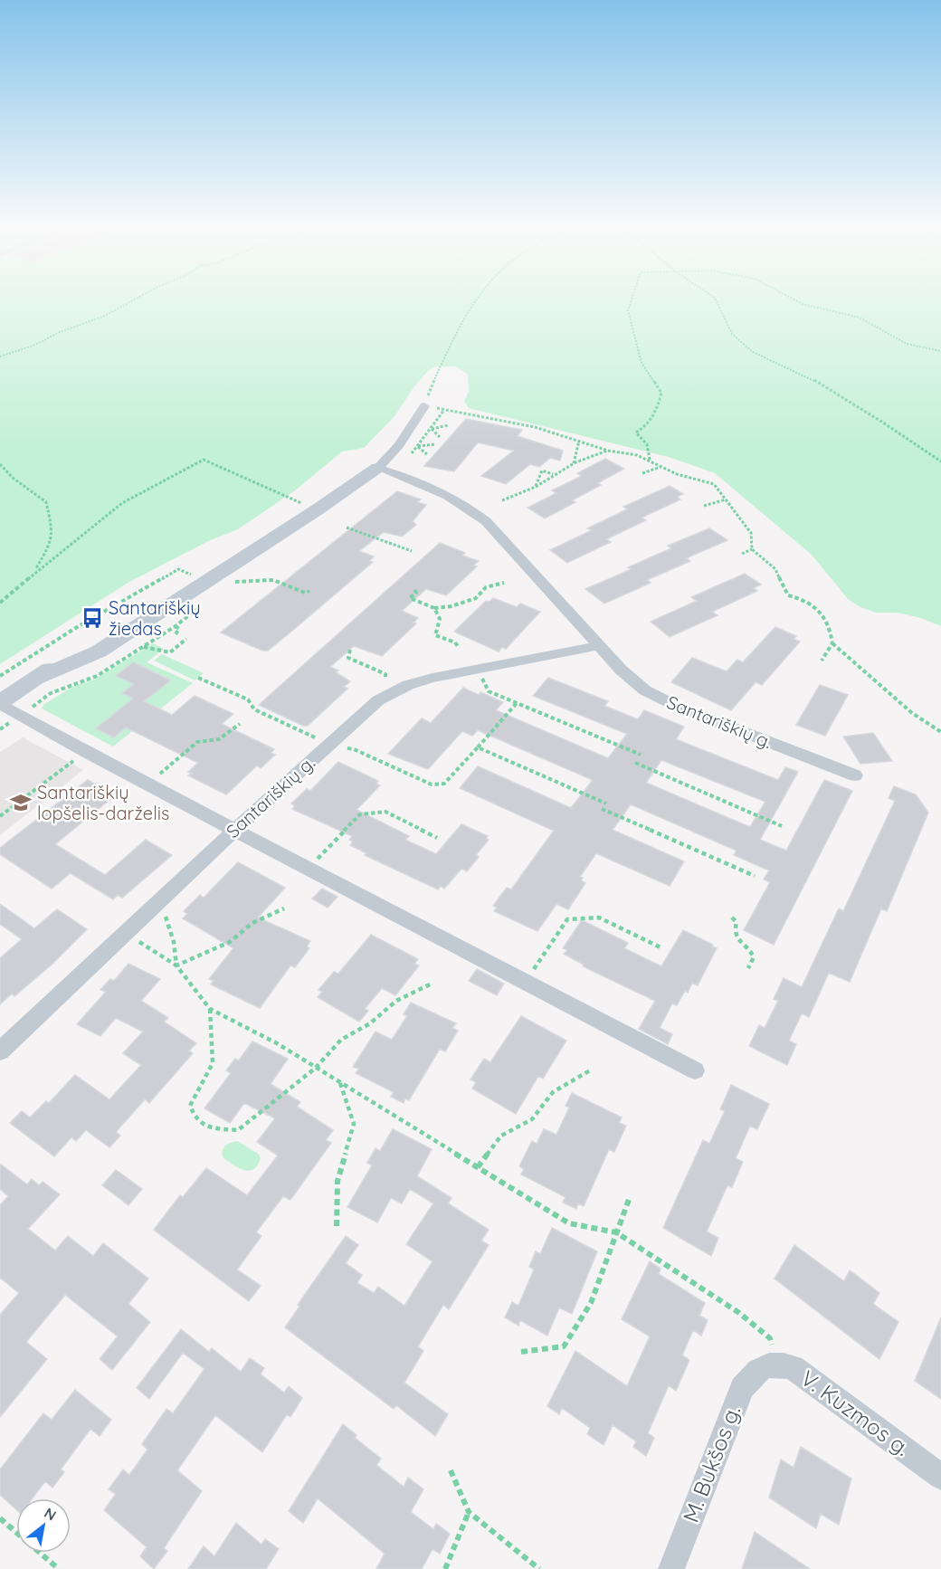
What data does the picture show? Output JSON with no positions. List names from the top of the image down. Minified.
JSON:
{"streets":{"street":["Santariškių g.","V. Kuzmos g.","M. Bukšos g."]},"crossings":[["V. Kuzmos g.","M. Bukšos g."]],"places":{"bus stop":["Santariškių žiedas"],"school or university":["Santariškių lopšelis-darželis"]},"north":"top right"}
